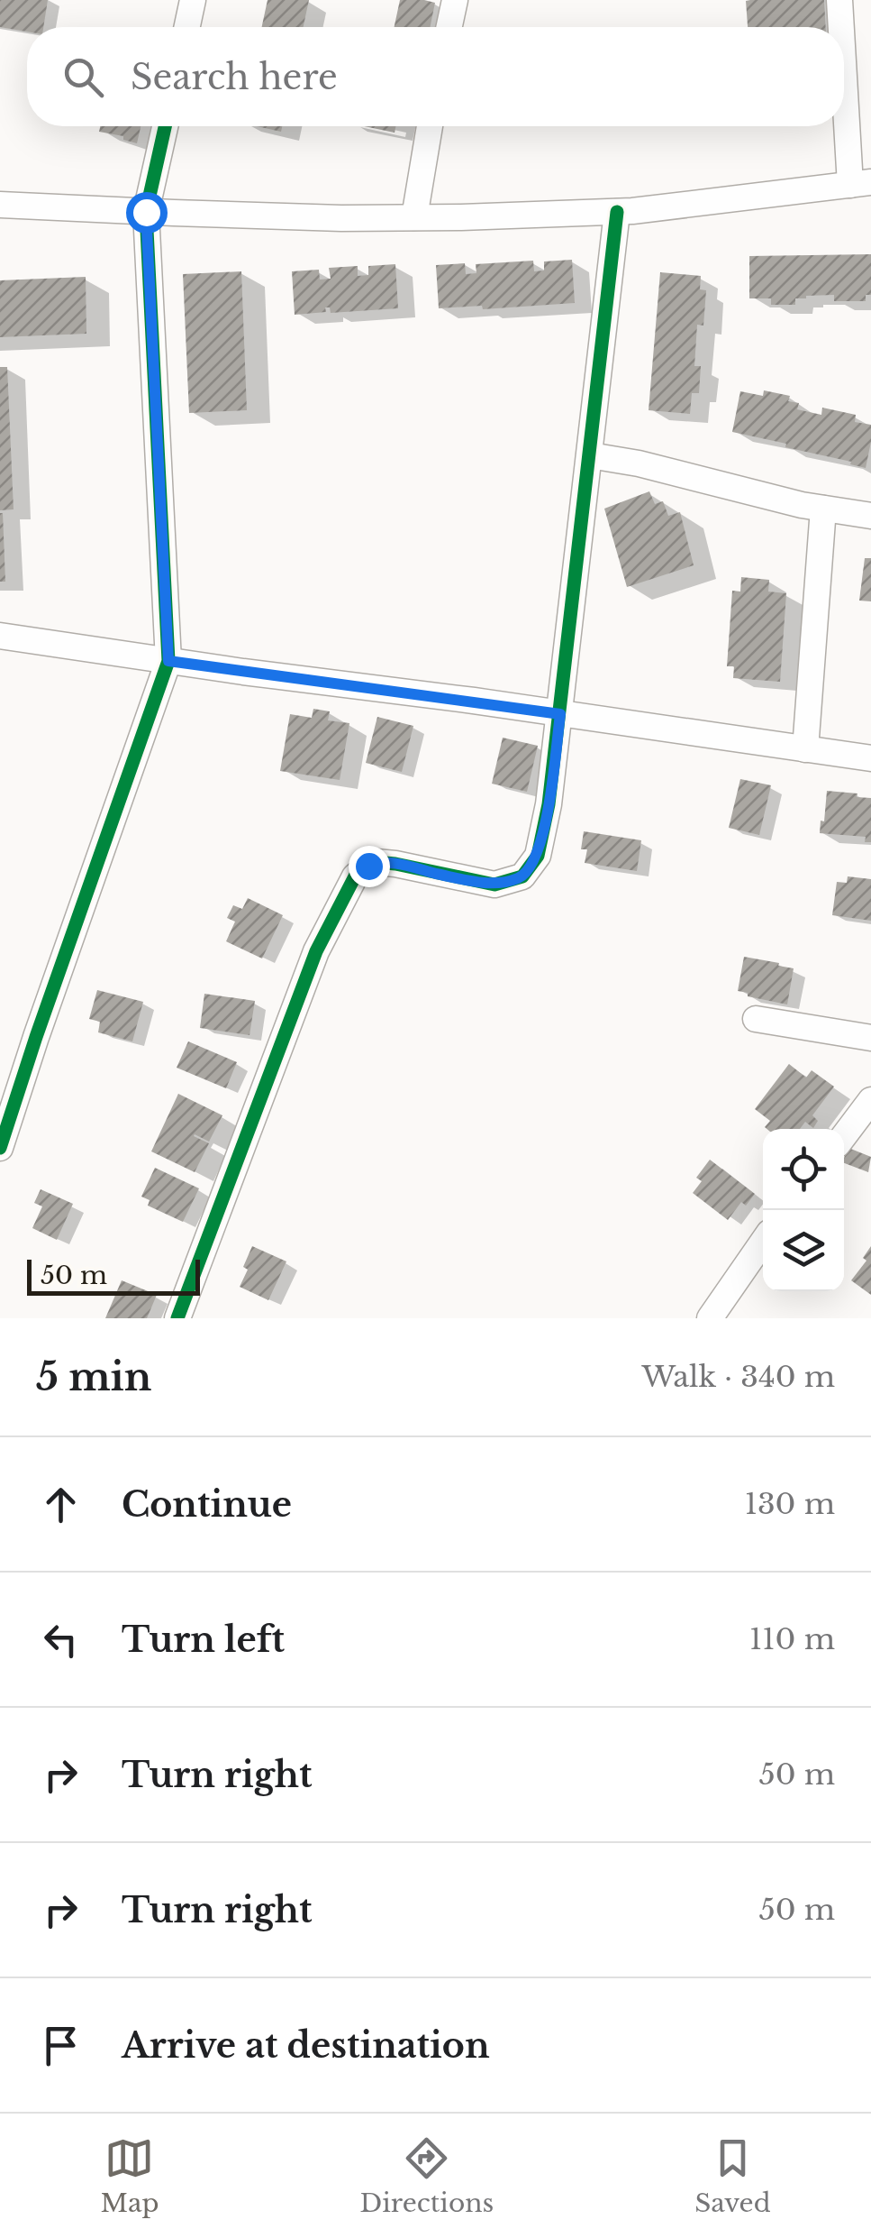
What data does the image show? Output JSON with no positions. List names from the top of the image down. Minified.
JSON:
{"scale_bar":"50 m","page":{"search":"Search here","scale":"50 m","heading":["5 min","Walk · 340 m"],"list":[["Continue","130 m"],["Turn left","110 m"],["Turn right","50 m"],["Turn right","50 m"],"Arrive at destination"],"nav":["Map","Directions","Saved"]}}
